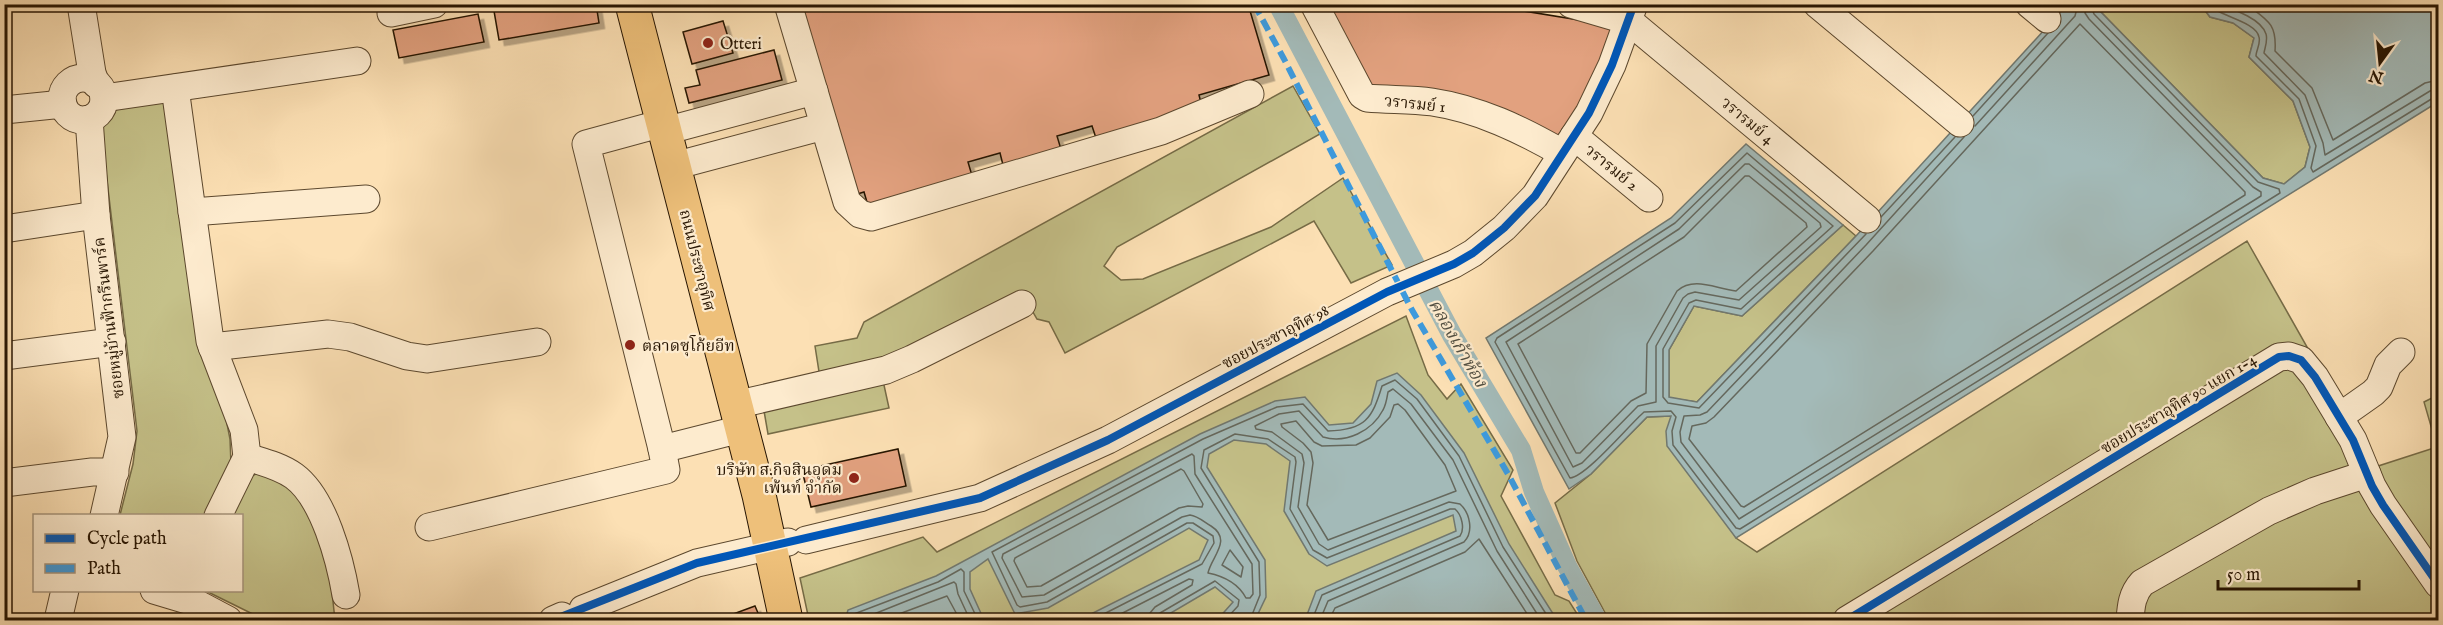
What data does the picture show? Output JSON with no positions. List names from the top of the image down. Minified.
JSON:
{"streets":{"main road":["ถนนประชาอุทิศ"],"street":["วรารมย์ 1","วรารมย์ 4","วรารมย์ 2","ซอยหมู่บ้านฟ้ากรีนพาร์ค","ซอยประชาอุทิศ 98","ซอยประชาอุทิศ 90 แยก 1-4"]},"crossings":[["วรารมย์ 1","วรารมย์ 2"],["วรารมย์ 1","ซอยประชาอุทิศ 98"],["วรารมย์ 4","ซอยประชาอุทิศ 98"],["วรารมย์ 2","ซอยประชาอุทิศ 98"],["ถนนประชาอุทิศ","ซอยประชาอุทิศ 98"]],"water":["คลองเก้าห้อง"],"places":["Otteri","ตลาดซุโก้ยอีท","บริษัท ส.กิจสินอุดม เพ้นท์ จำกัด"],"legend":["Cycle path","Path"],"scale_bar":"50 m","north":"bottom"}
